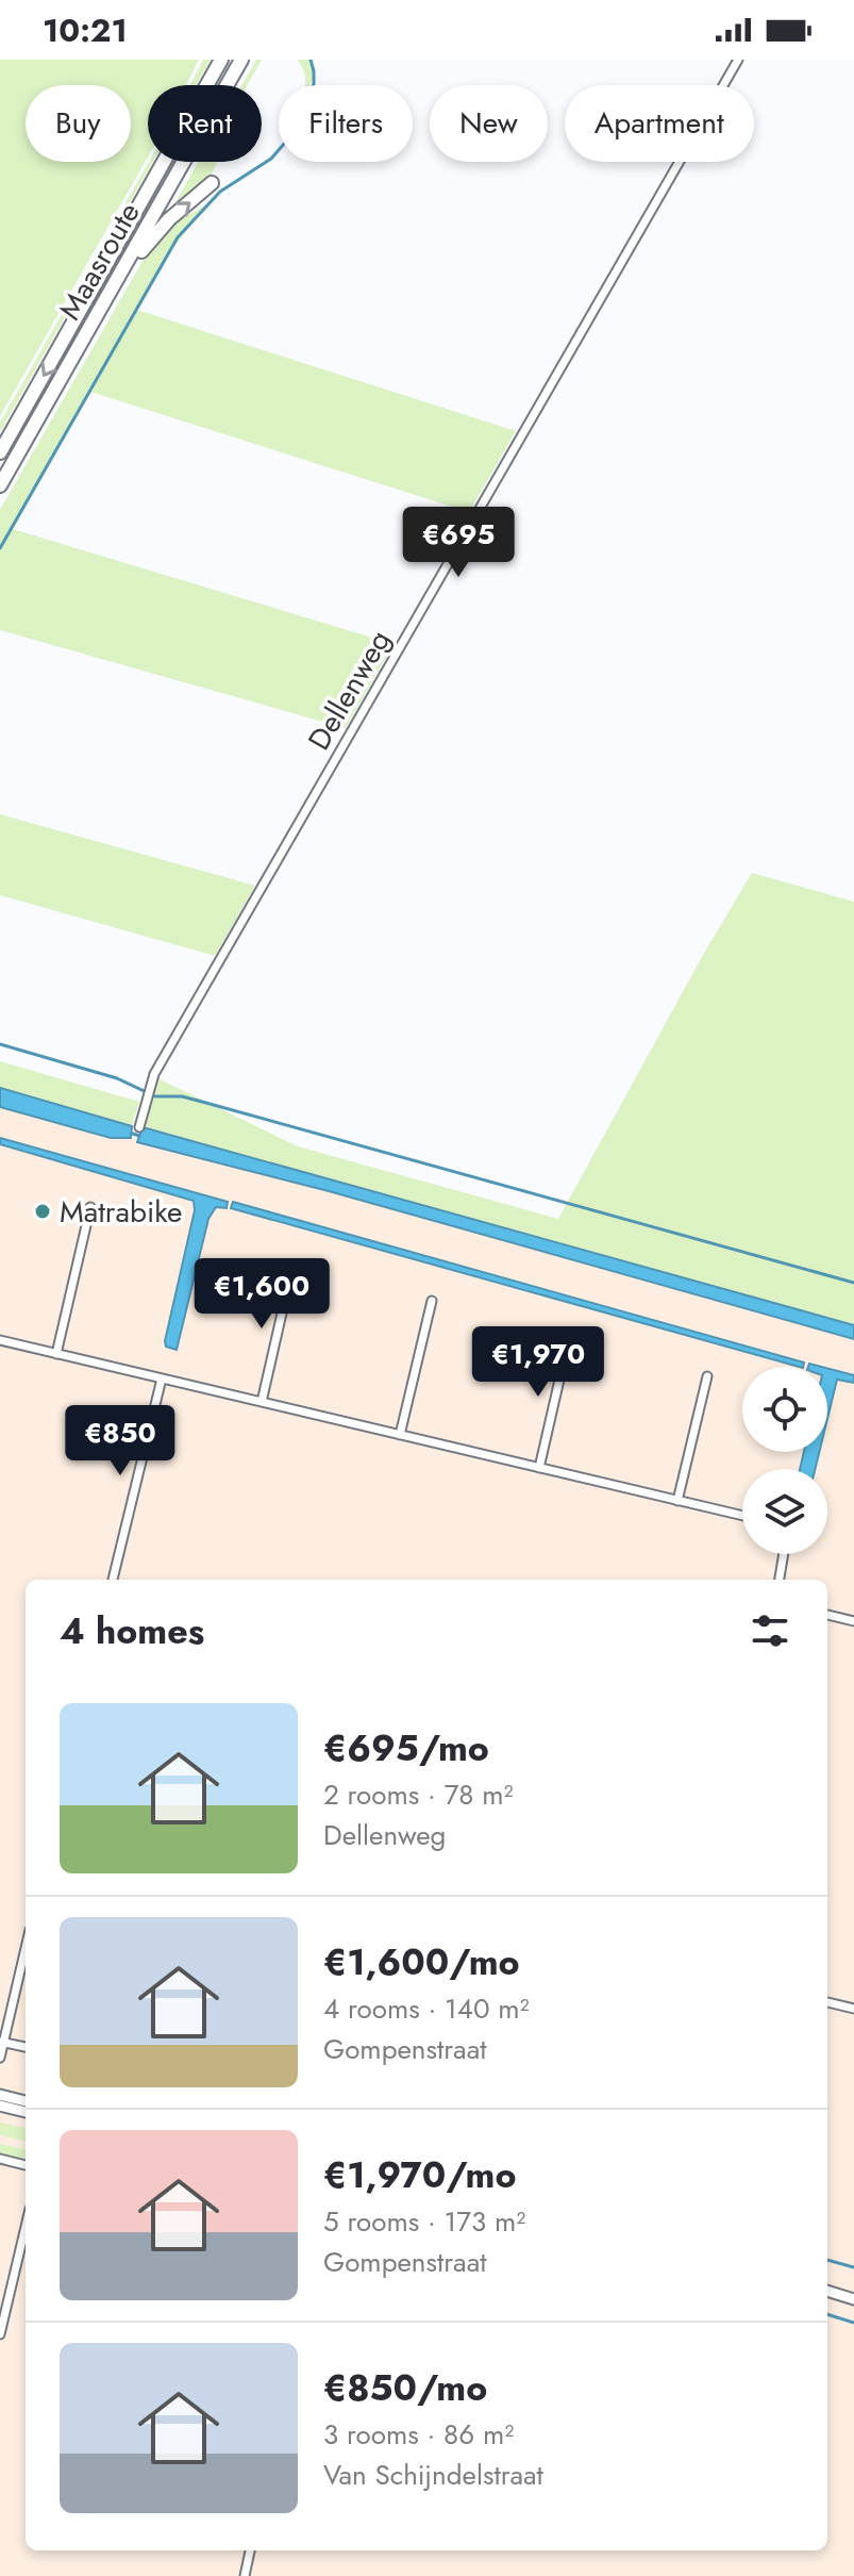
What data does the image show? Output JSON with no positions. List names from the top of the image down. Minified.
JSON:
{"streets":{"highway":["Maasroute"],"street":["Dellenweg"]},"places":["Matrabike"],"page":{"status":"10:21","chip":["Buy","Rent","Filters","New","Apartment"],"price":["€695","€1,600","€1,970","€850"],"heading":"4 homes","list":[{"name":"€695/mo","note":"2 rooms · 78 m² · Dellenweg"},{"name":"€1,600/mo","note":"4 rooms · 140 m² · Gompenstraat"},{"name":"€1,970/mo","note":"5 rooms · 173 m² · Gompenstraat"},{"name":"€850/mo","note":"3 rooms · 86 m² · Van Schijndelstraat"}]}}
